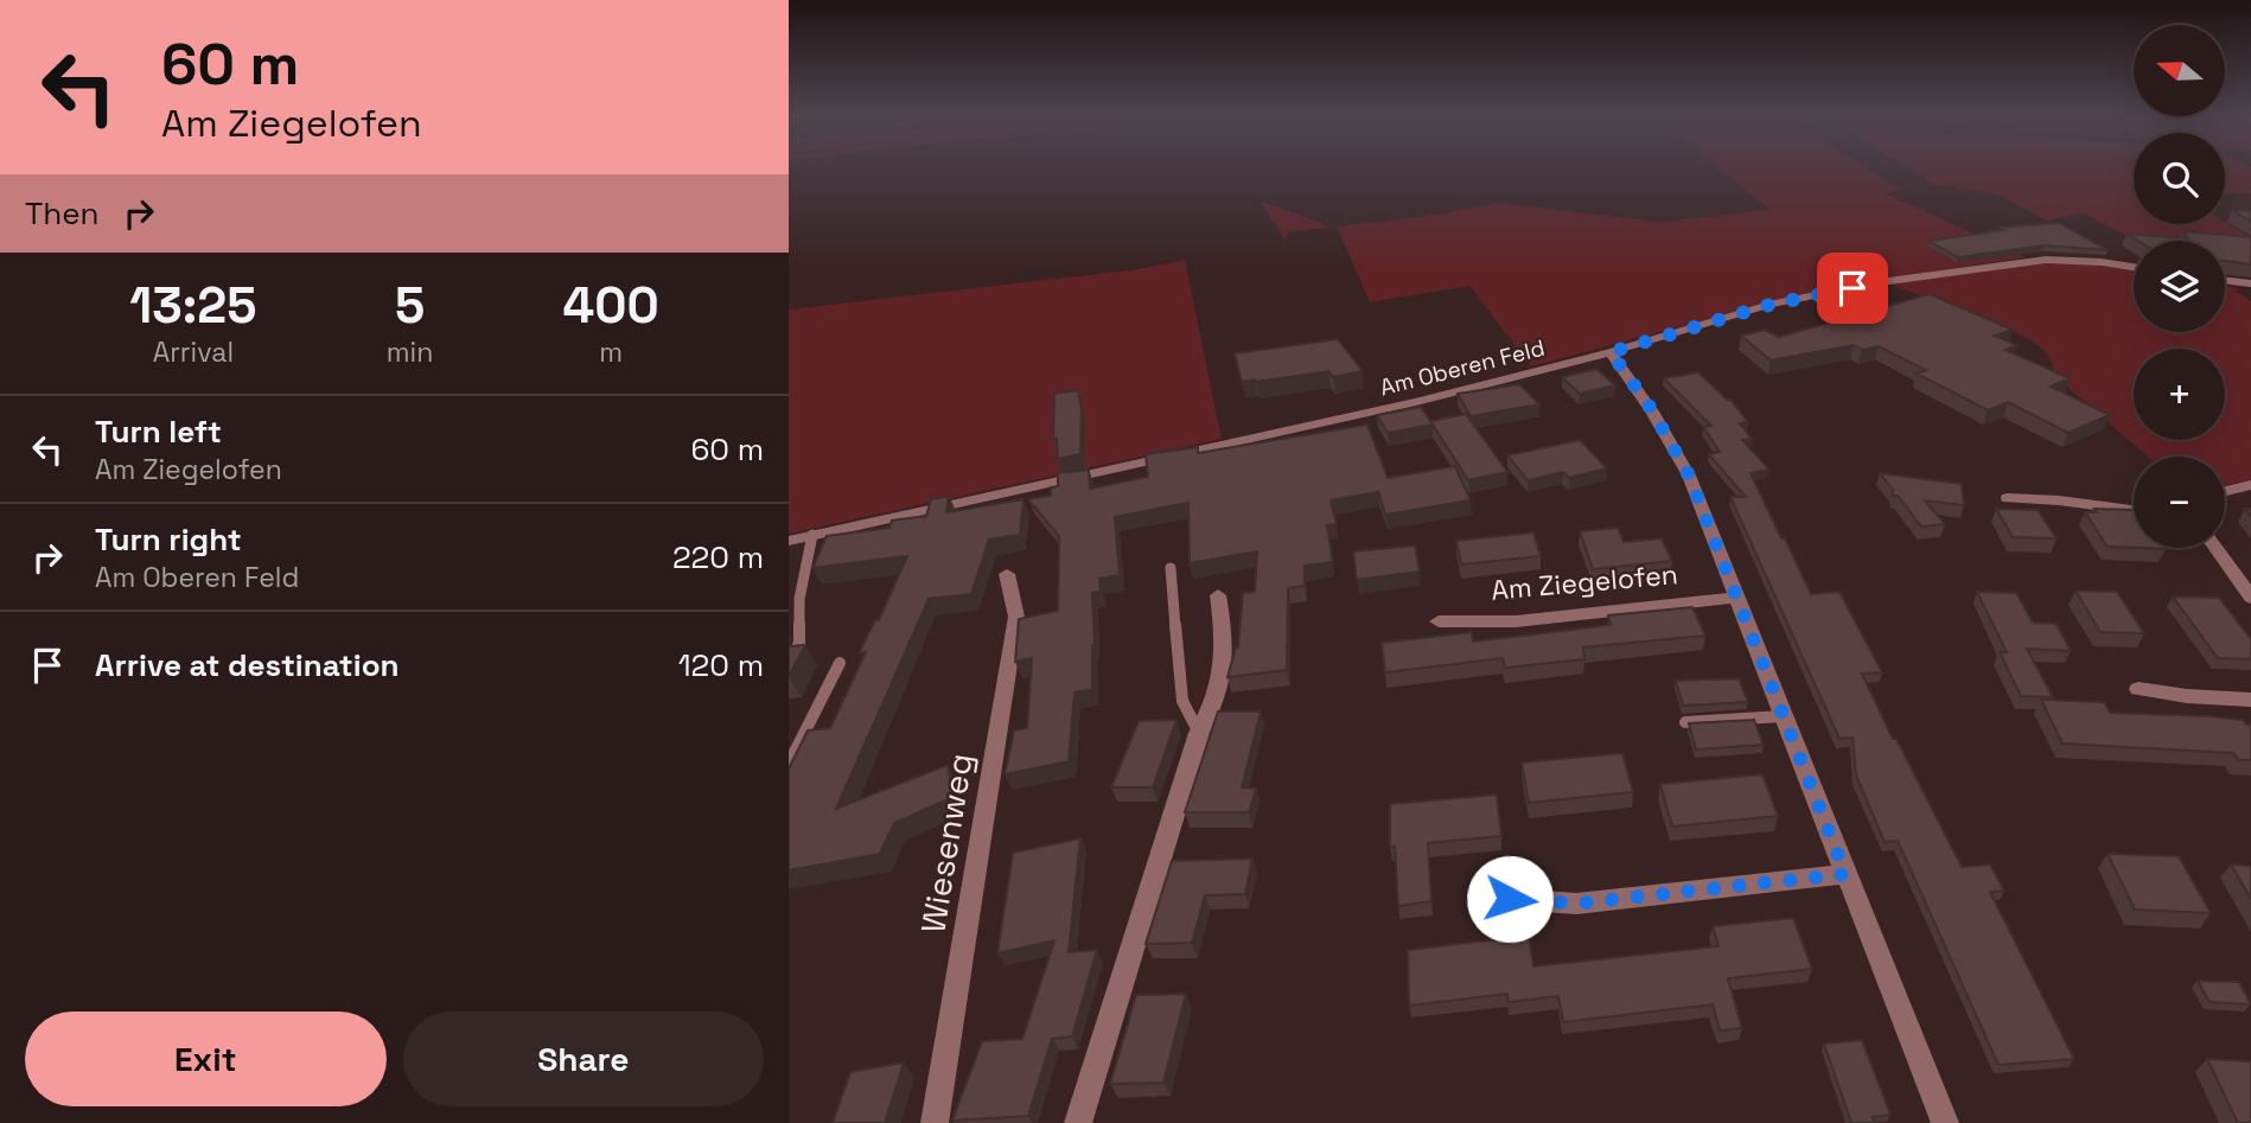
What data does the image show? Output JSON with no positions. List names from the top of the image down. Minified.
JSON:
{"streets":{"street":["Am Oberen Feld","Am Ziegelofen","Wiesenweg"]},"north":"left","page":{"turn":["60 m","Am Ziegelofen"],"map_buttons":["+","−"],"then":"Then","eta":["13:25","Arrival","5","min","400","m"],"list":[{"name":"Turn left","note":"Am Ziegelofen","value":"60 m"},{"name":"Turn right","note":"Am Oberen Feld","value":"220 m"},{"name":"Arrive at destination","value":"120 m"}],"buttons":["Exit","Share"]}}
